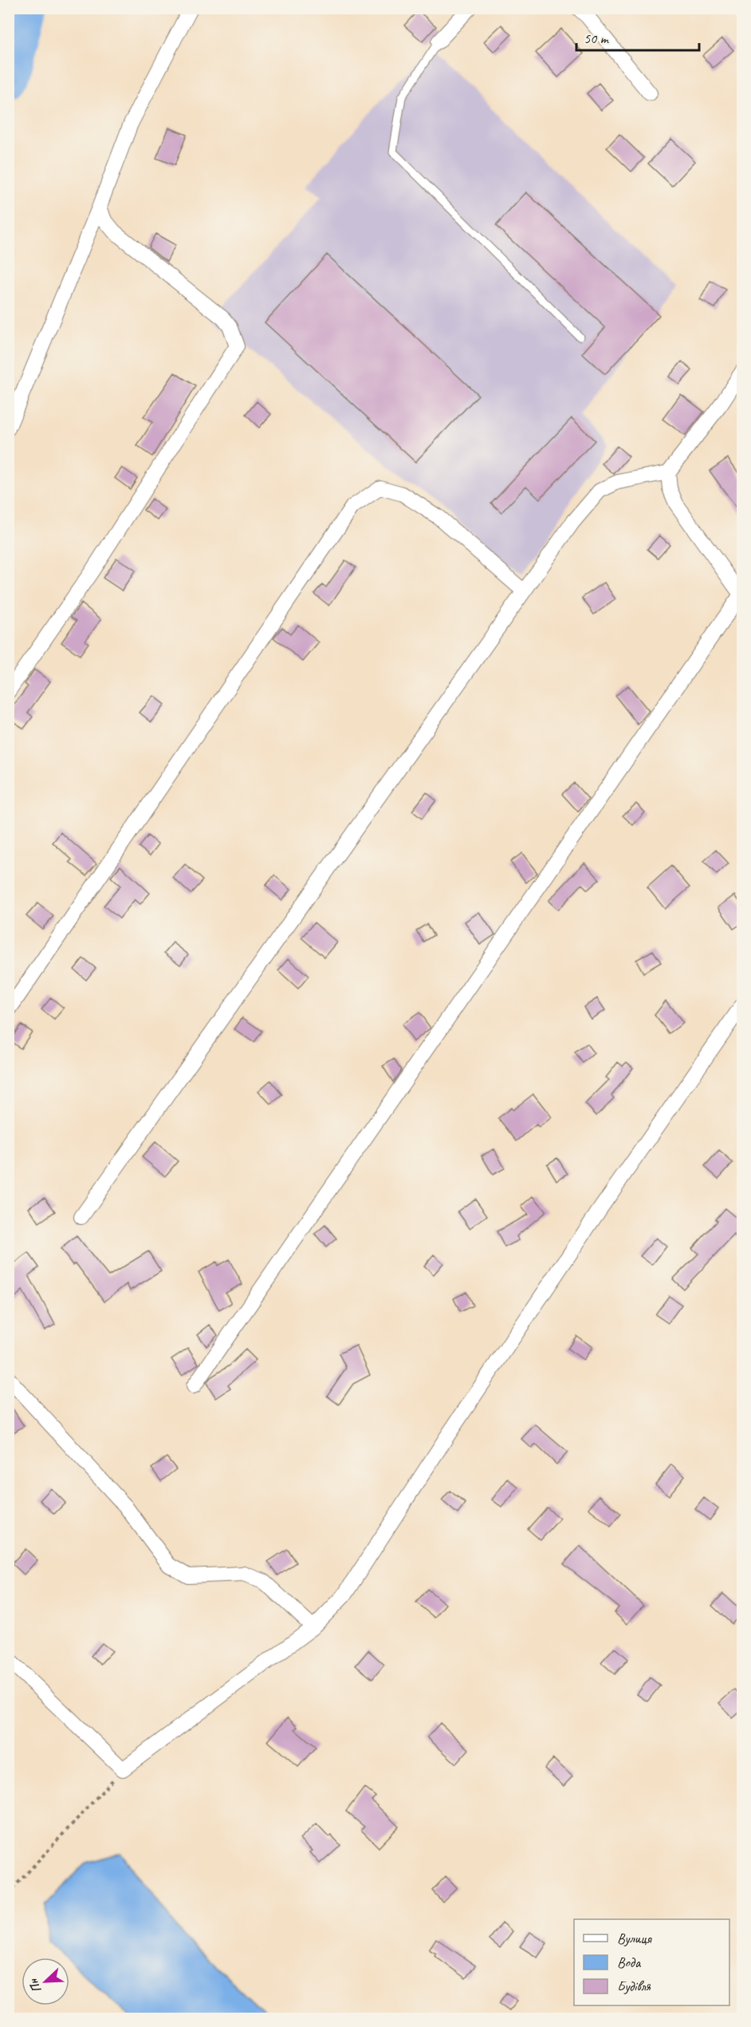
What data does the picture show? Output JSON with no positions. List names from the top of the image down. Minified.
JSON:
{"legend":["Вулиця","Вода","Будівля"],"scale_bar":"50 m","north":"bottom left"}
